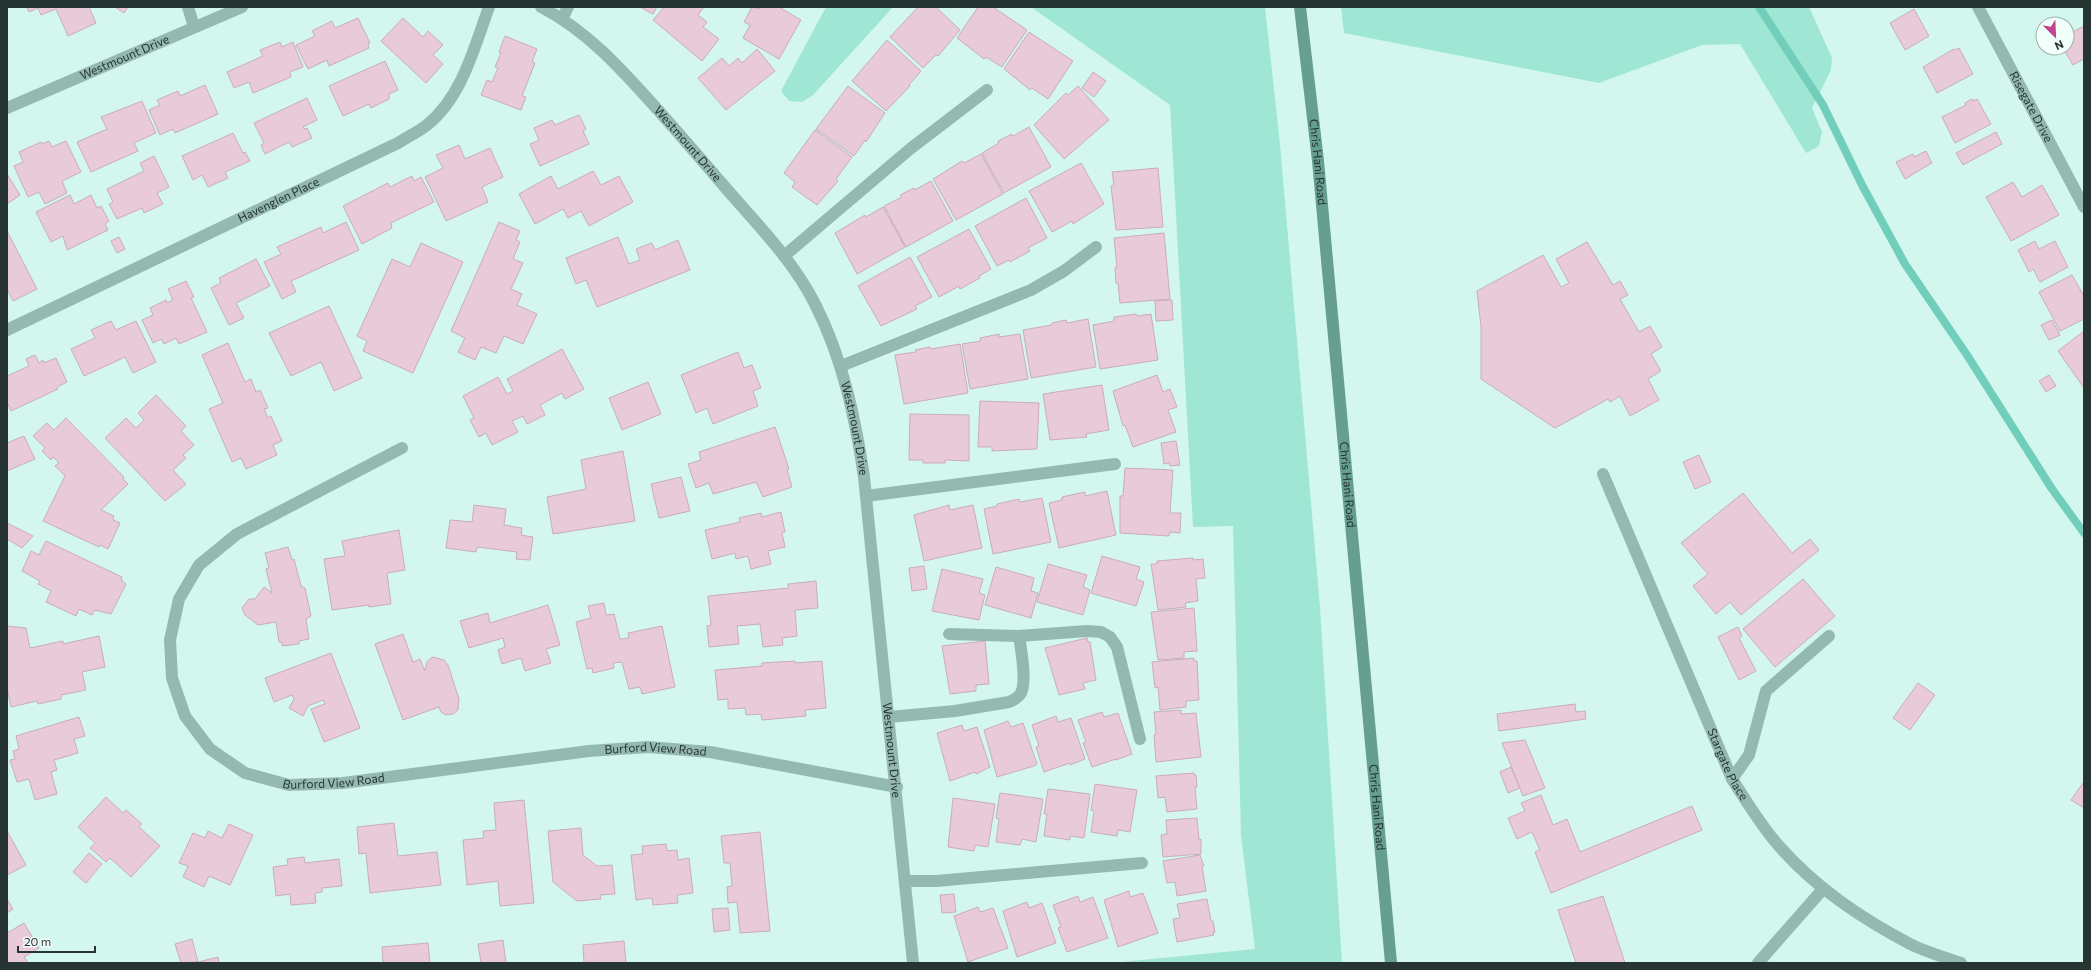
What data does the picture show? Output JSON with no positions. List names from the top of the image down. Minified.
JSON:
{"streets":{"main road":["Chris Hani Road"],"street":["Westmount Drive","Risegate Drive","Havenglen Place","Burford View Road","Stargate Place"]},"crossings":[["Westmount Drive","Burford View Road"]],"scale_bar":"20 m","north":"bottom right"}
